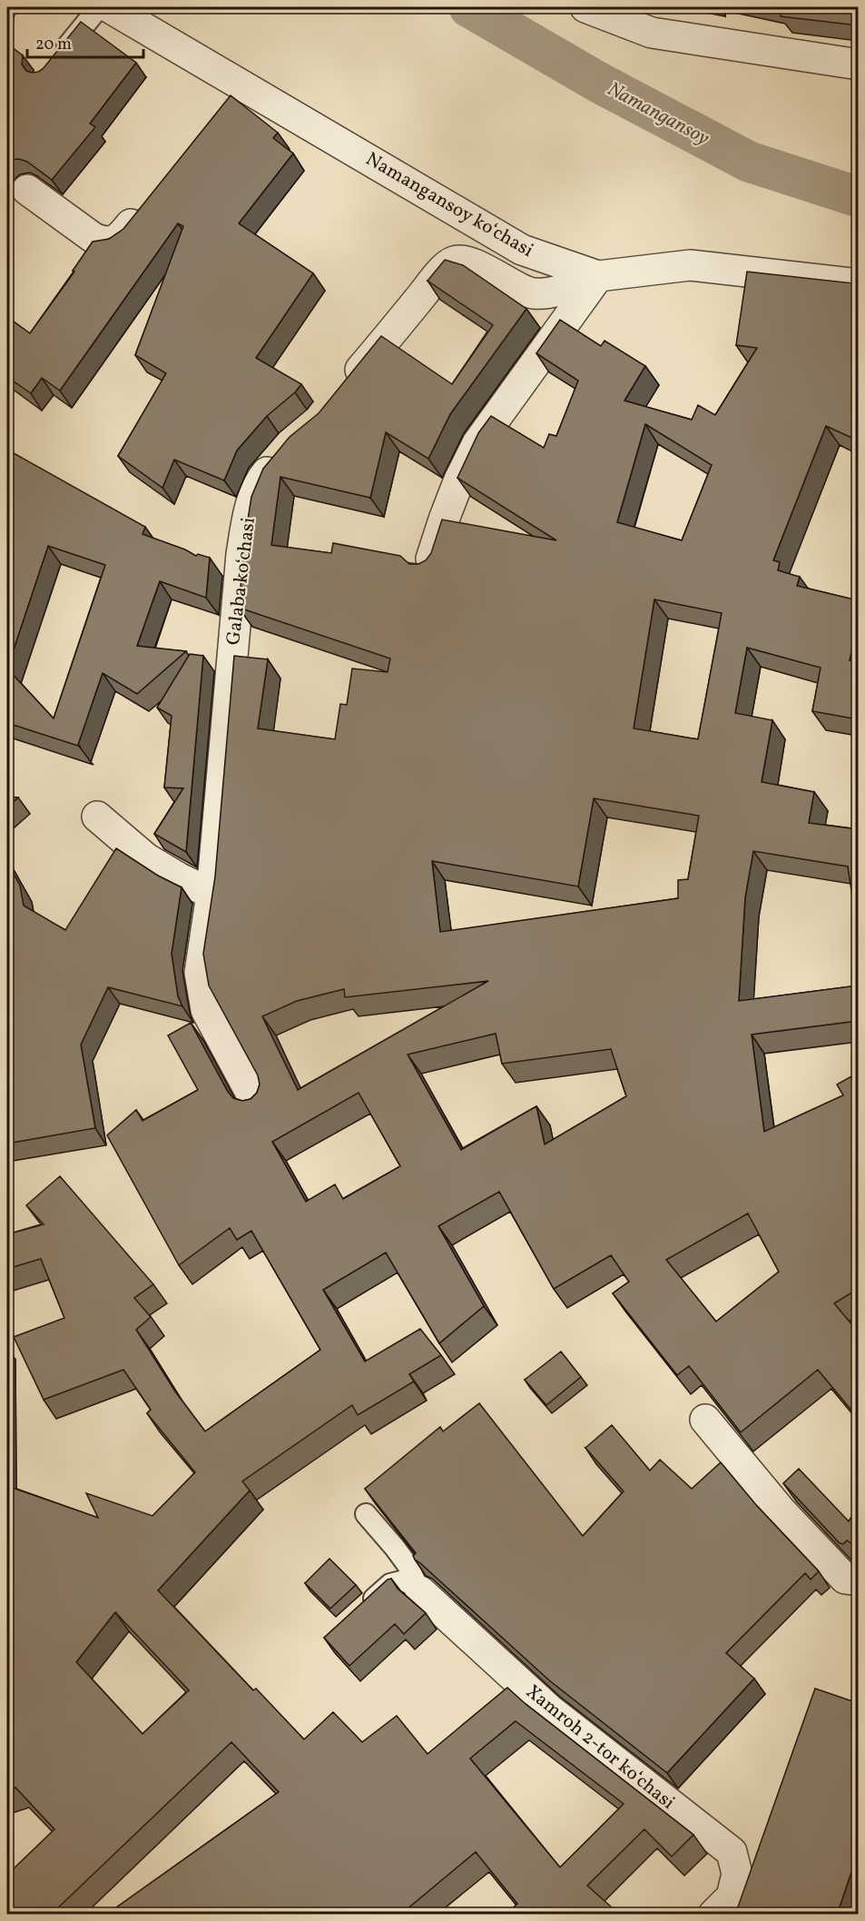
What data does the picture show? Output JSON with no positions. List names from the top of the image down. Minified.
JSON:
{"streets":{"street":["Namangansoy koʻchasi","Galaba koʻchasi","Xamroh 2-tor koʻchasi"]},"water":["Namangansoy"],"scale_bar":"20 m"}
